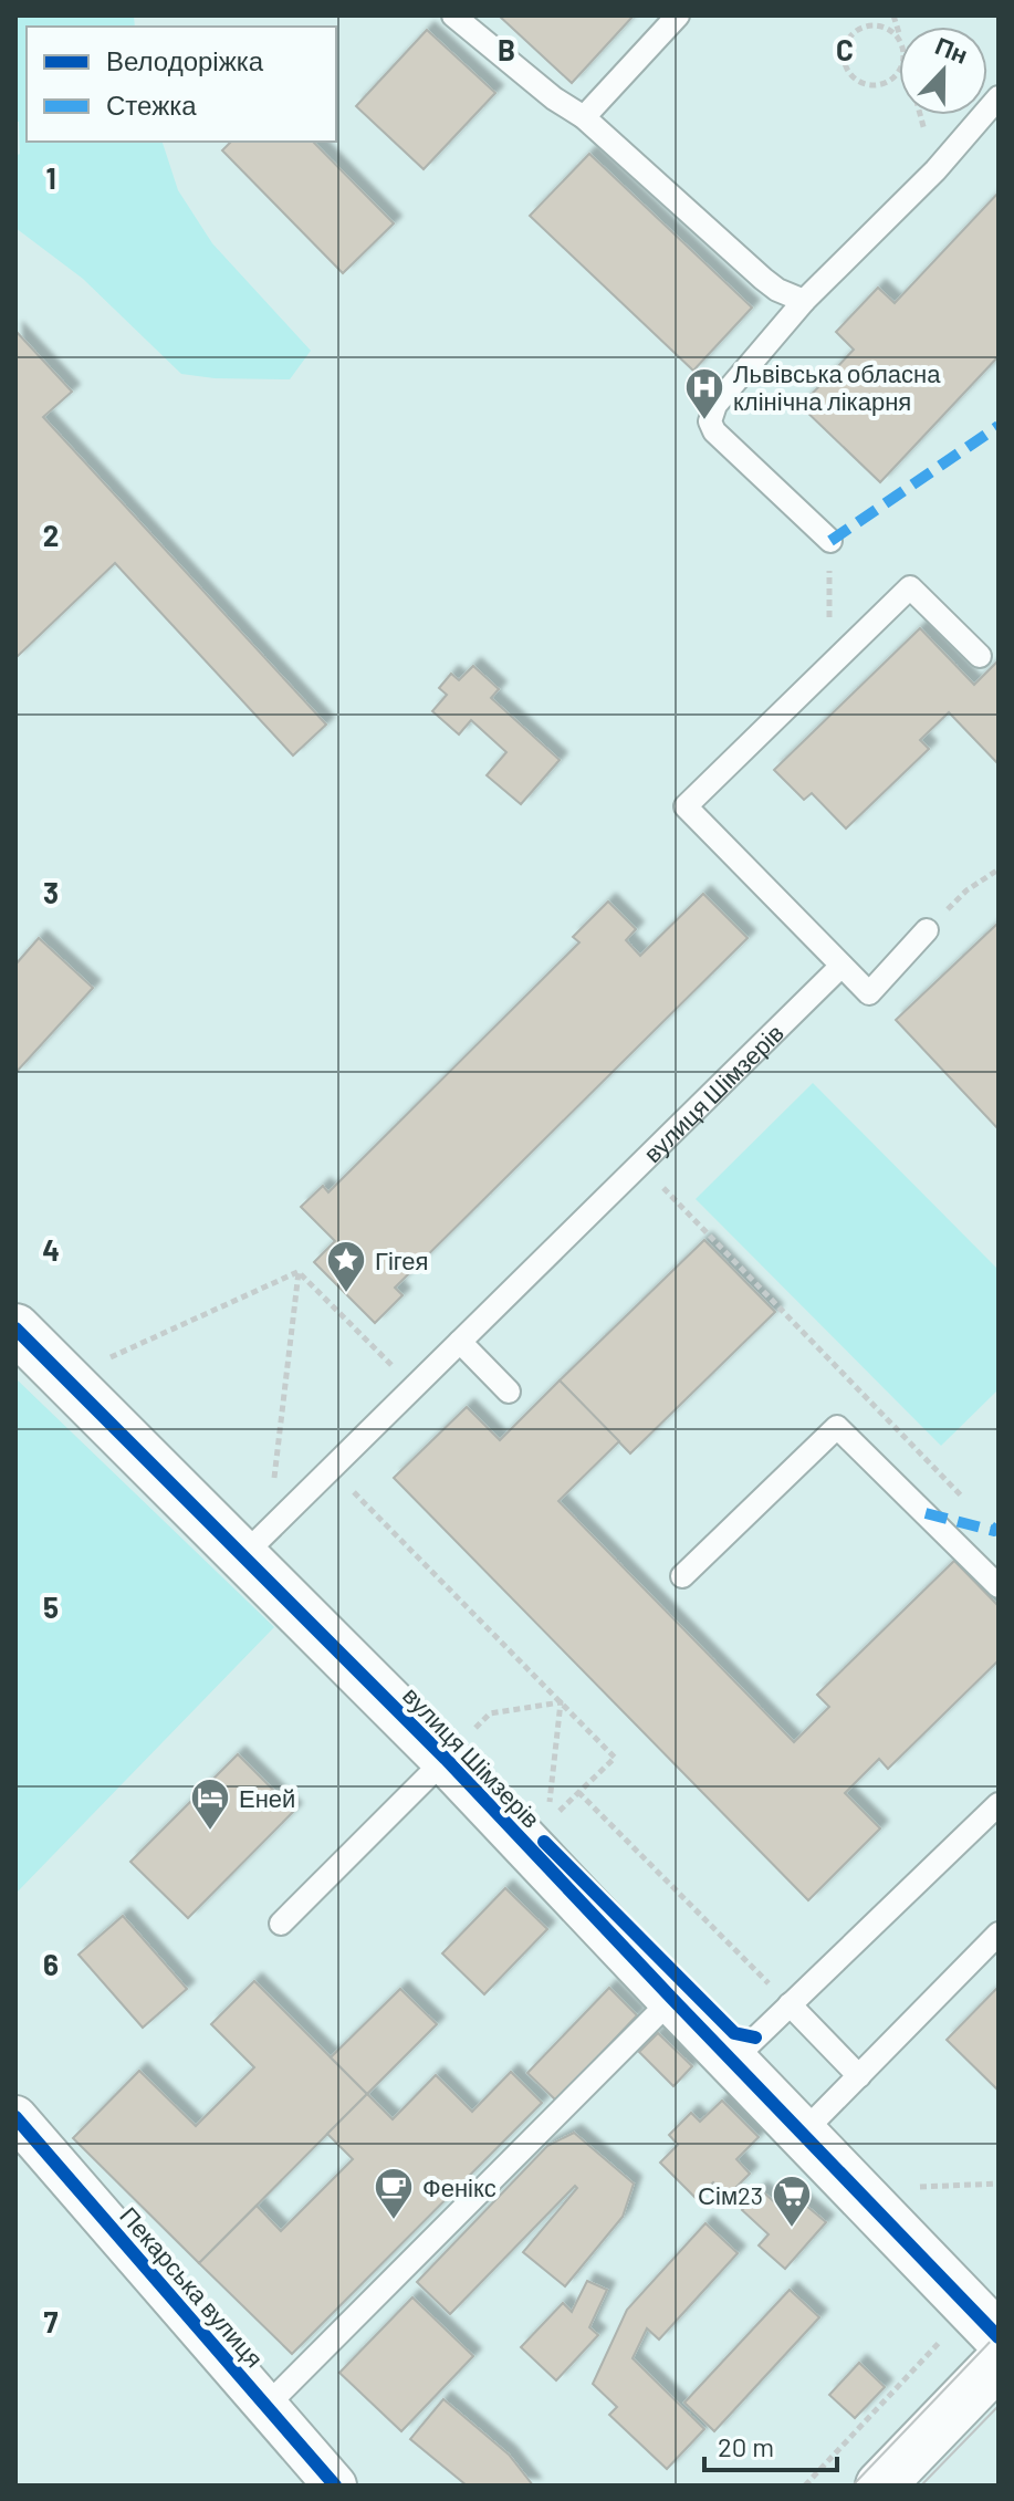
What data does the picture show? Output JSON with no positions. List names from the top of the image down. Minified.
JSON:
{"streets":{"street":["вулиця Шімзерів","Пекарська вулиця"]},"places":{"hospital":["Львівська обласна клінічна лікарня"],"place":["Гігея"],"hotel":["Еней"],"cafe":["Фенікс"],"supermarket":["Сім23"]},"legend":["Велодоріжка","Стежка"],"scale_bar":"20 m","north":"top","grid":{"columns":["B","C"],"rows":["1","2","3","4","5","6","7"]}}
